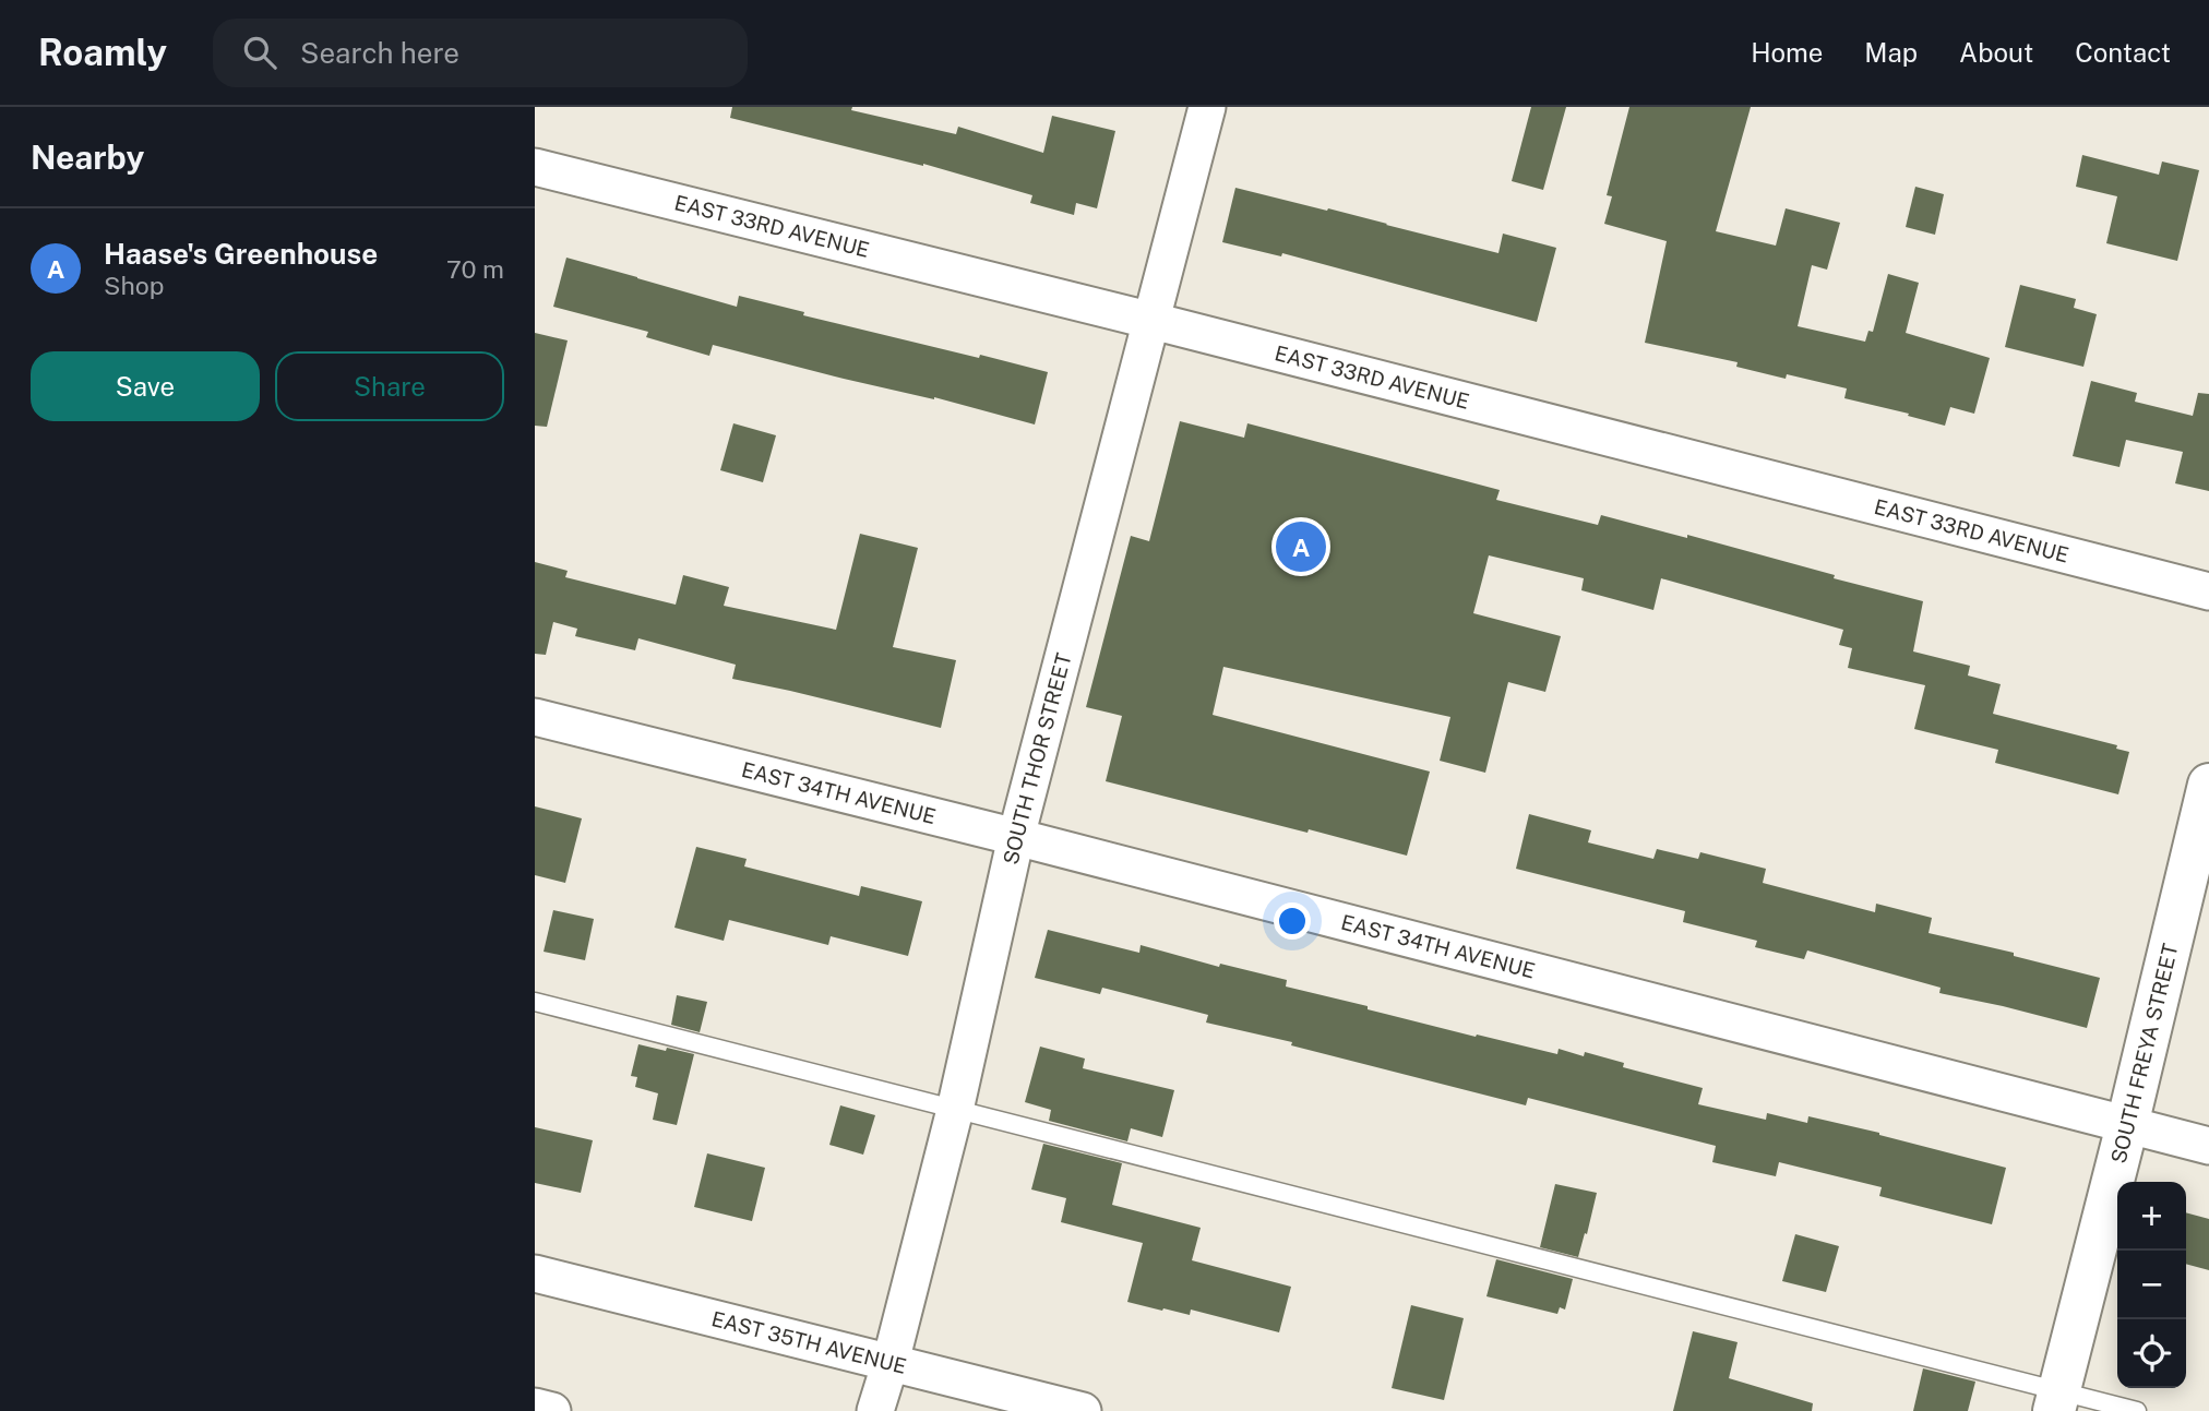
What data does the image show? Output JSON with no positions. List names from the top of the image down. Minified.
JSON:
{"streets":{"main road":["SOUTH FREYA STREET"],"street":["EAST 33RD AVENUE","SOUTH THOR STREET","EAST 34TH AVENUE","EAST 35TH AVENUE"]},"crossings":[["EAST 33RD AVENUE","SOUTH THOR STREET"],["SOUTH THOR STREET","EAST 34TH AVENUE"],["SOUTH THOR STREET","EAST 35TH AVENUE"],["EAST 34TH AVENUE","SOUTH FREYA STREET"]],"page":{"header":"Roamly","search":"Search here","nav":["Home","Map","About","Contact"],"heading":"Nearby","list":[{"mark":"A","name":"Haase's Greenhouse","note":"Shop","value":"70 m"}],"buttons":["Save","Share"],"pins":"A","map_buttons":["+","−"]}}
